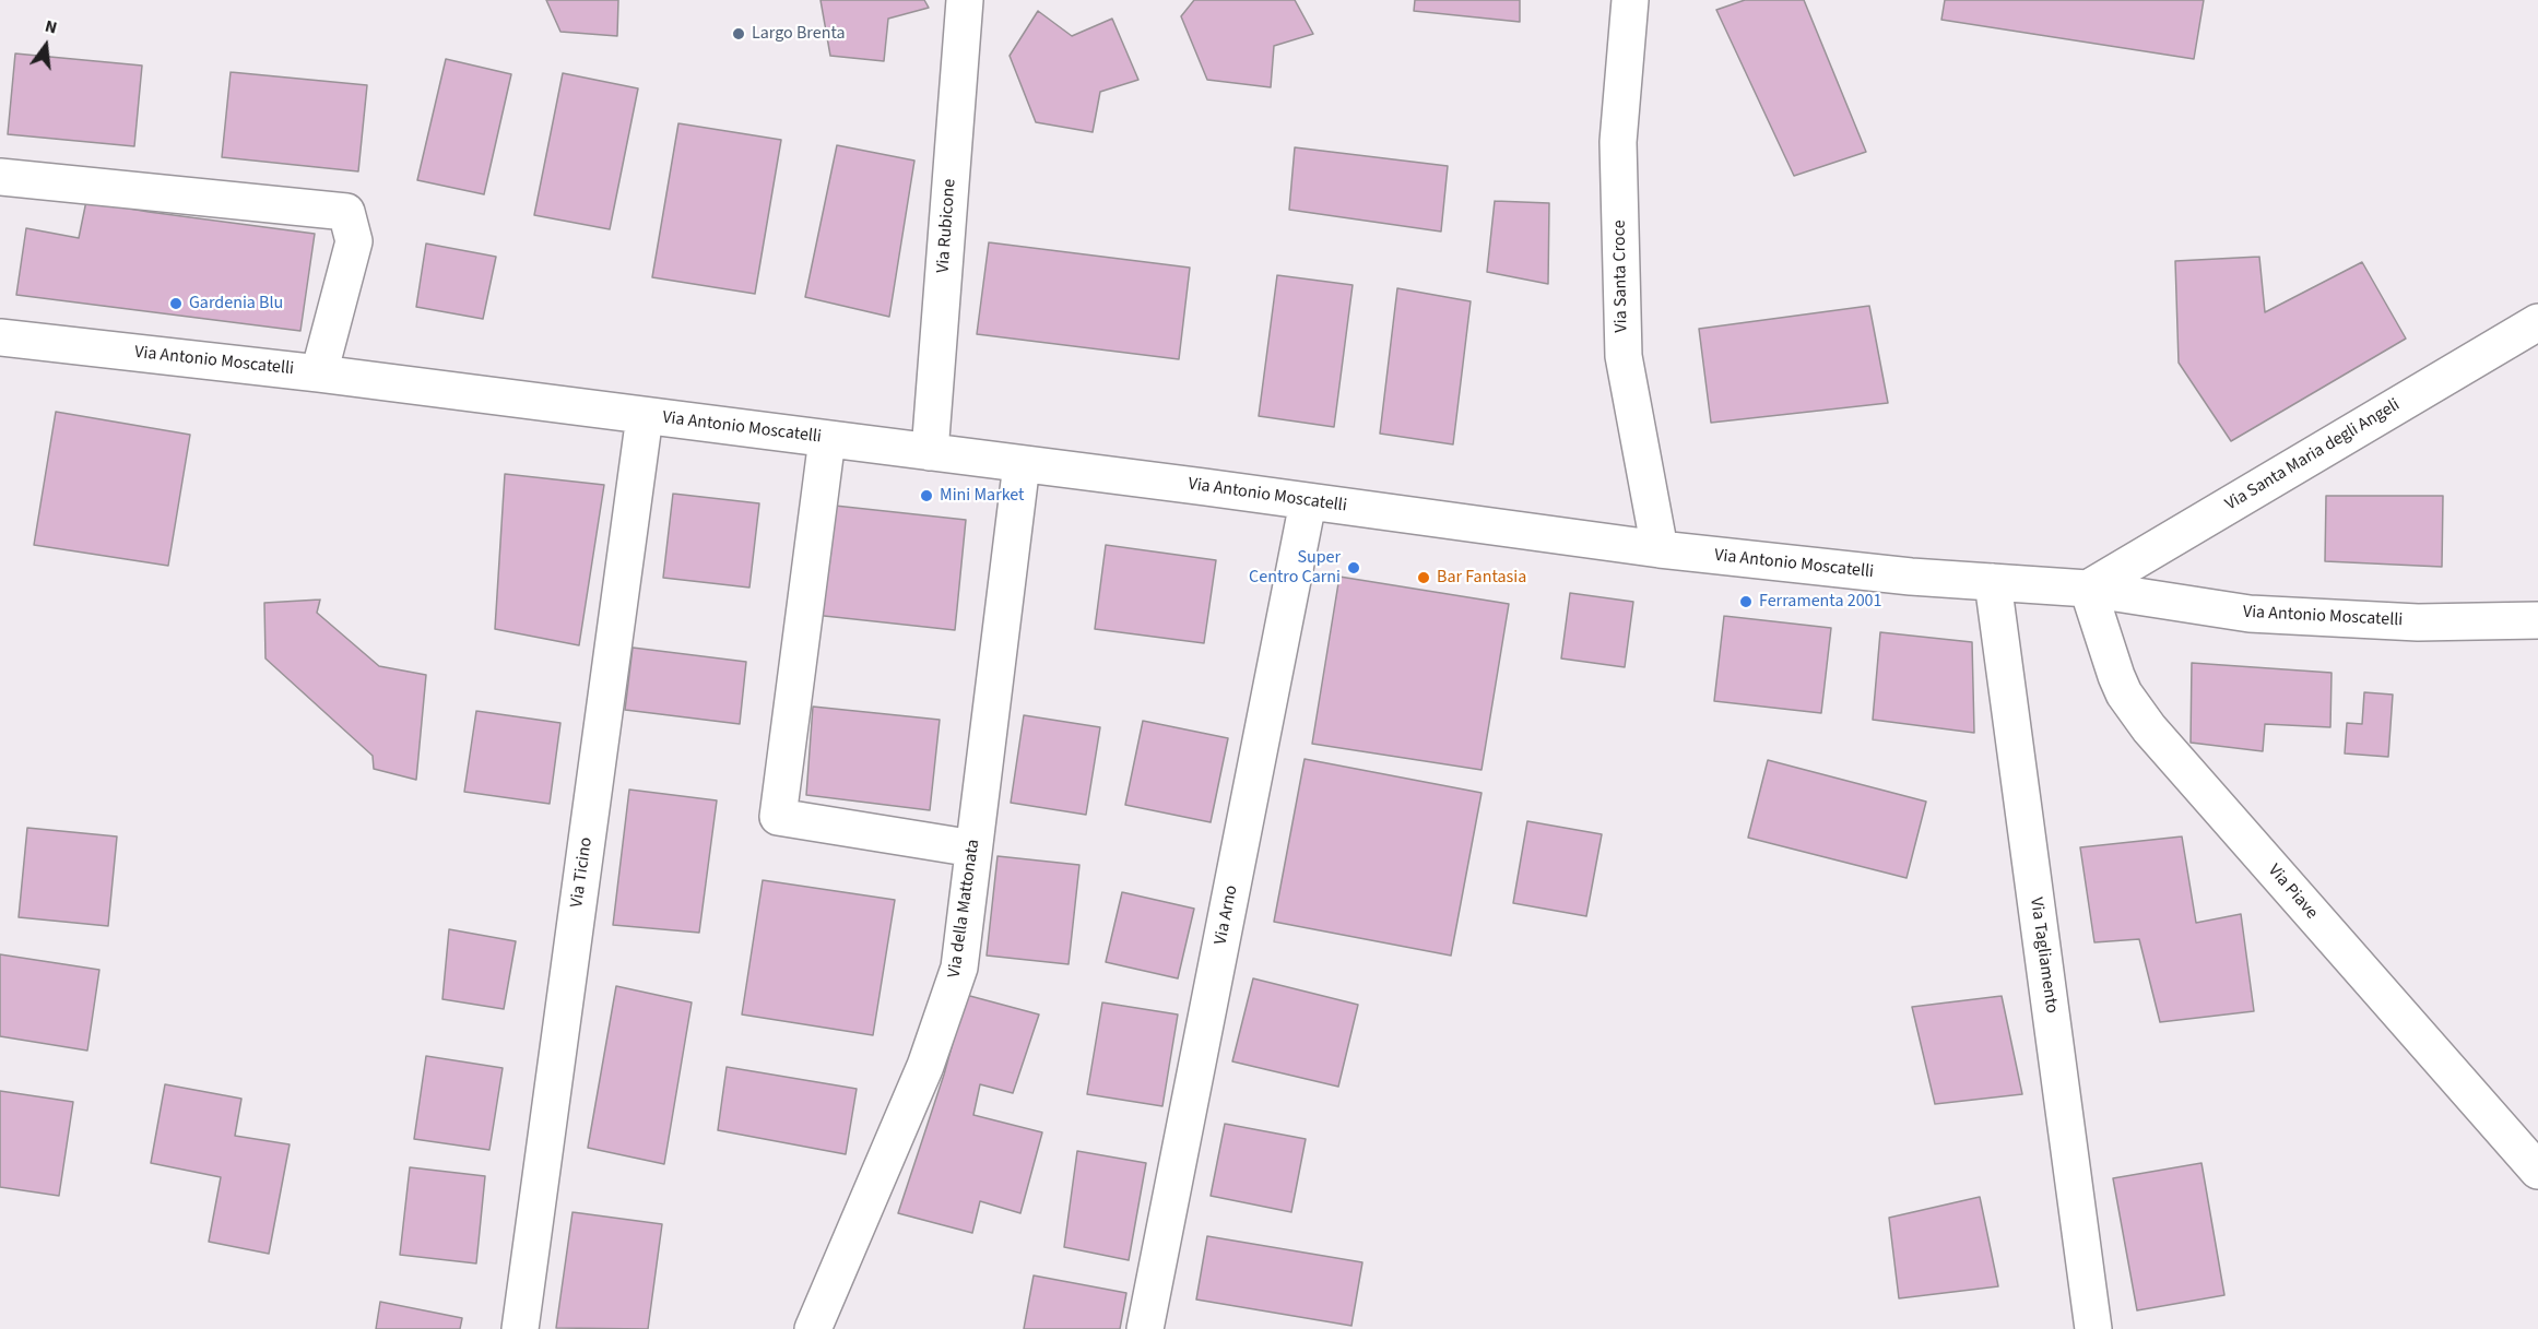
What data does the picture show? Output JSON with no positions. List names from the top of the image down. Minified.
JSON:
{"streets":{"street":["Via Rubicone","Via Santa Croce","Via Antonio Moscatelli","Via Santa Maria degli Angeli","Via Ticino","Via Piave","Via della Mattonata","Via Arno","Via Tagliamento"]},"crossings":[["Via Rubicone","Via Antonio Moscatelli"],["Via Santa Croce","Via Antonio Moscatelli"],["Via Antonio Moscatelli","Via Santa Maria degli Angeli"],["Via Antonio Moscatelli","Via Ticino"],["Via Antonio Moscatelli","Via Piave"],["Via Antonio Moscatelli","Via della Mattonata"],["Via Antonio Moscatelli","Via Arno"],["Via Antonio Moscatelli","Via Tagliamento"],["Via Santa Maria degli Angeli","Via Piave"]],"places":["Largo Brenta","Gardenia Blu","Mini Market","Super Centro Carni","Bar Fantasia","Ferramenta 2001"],"north":"top"}
